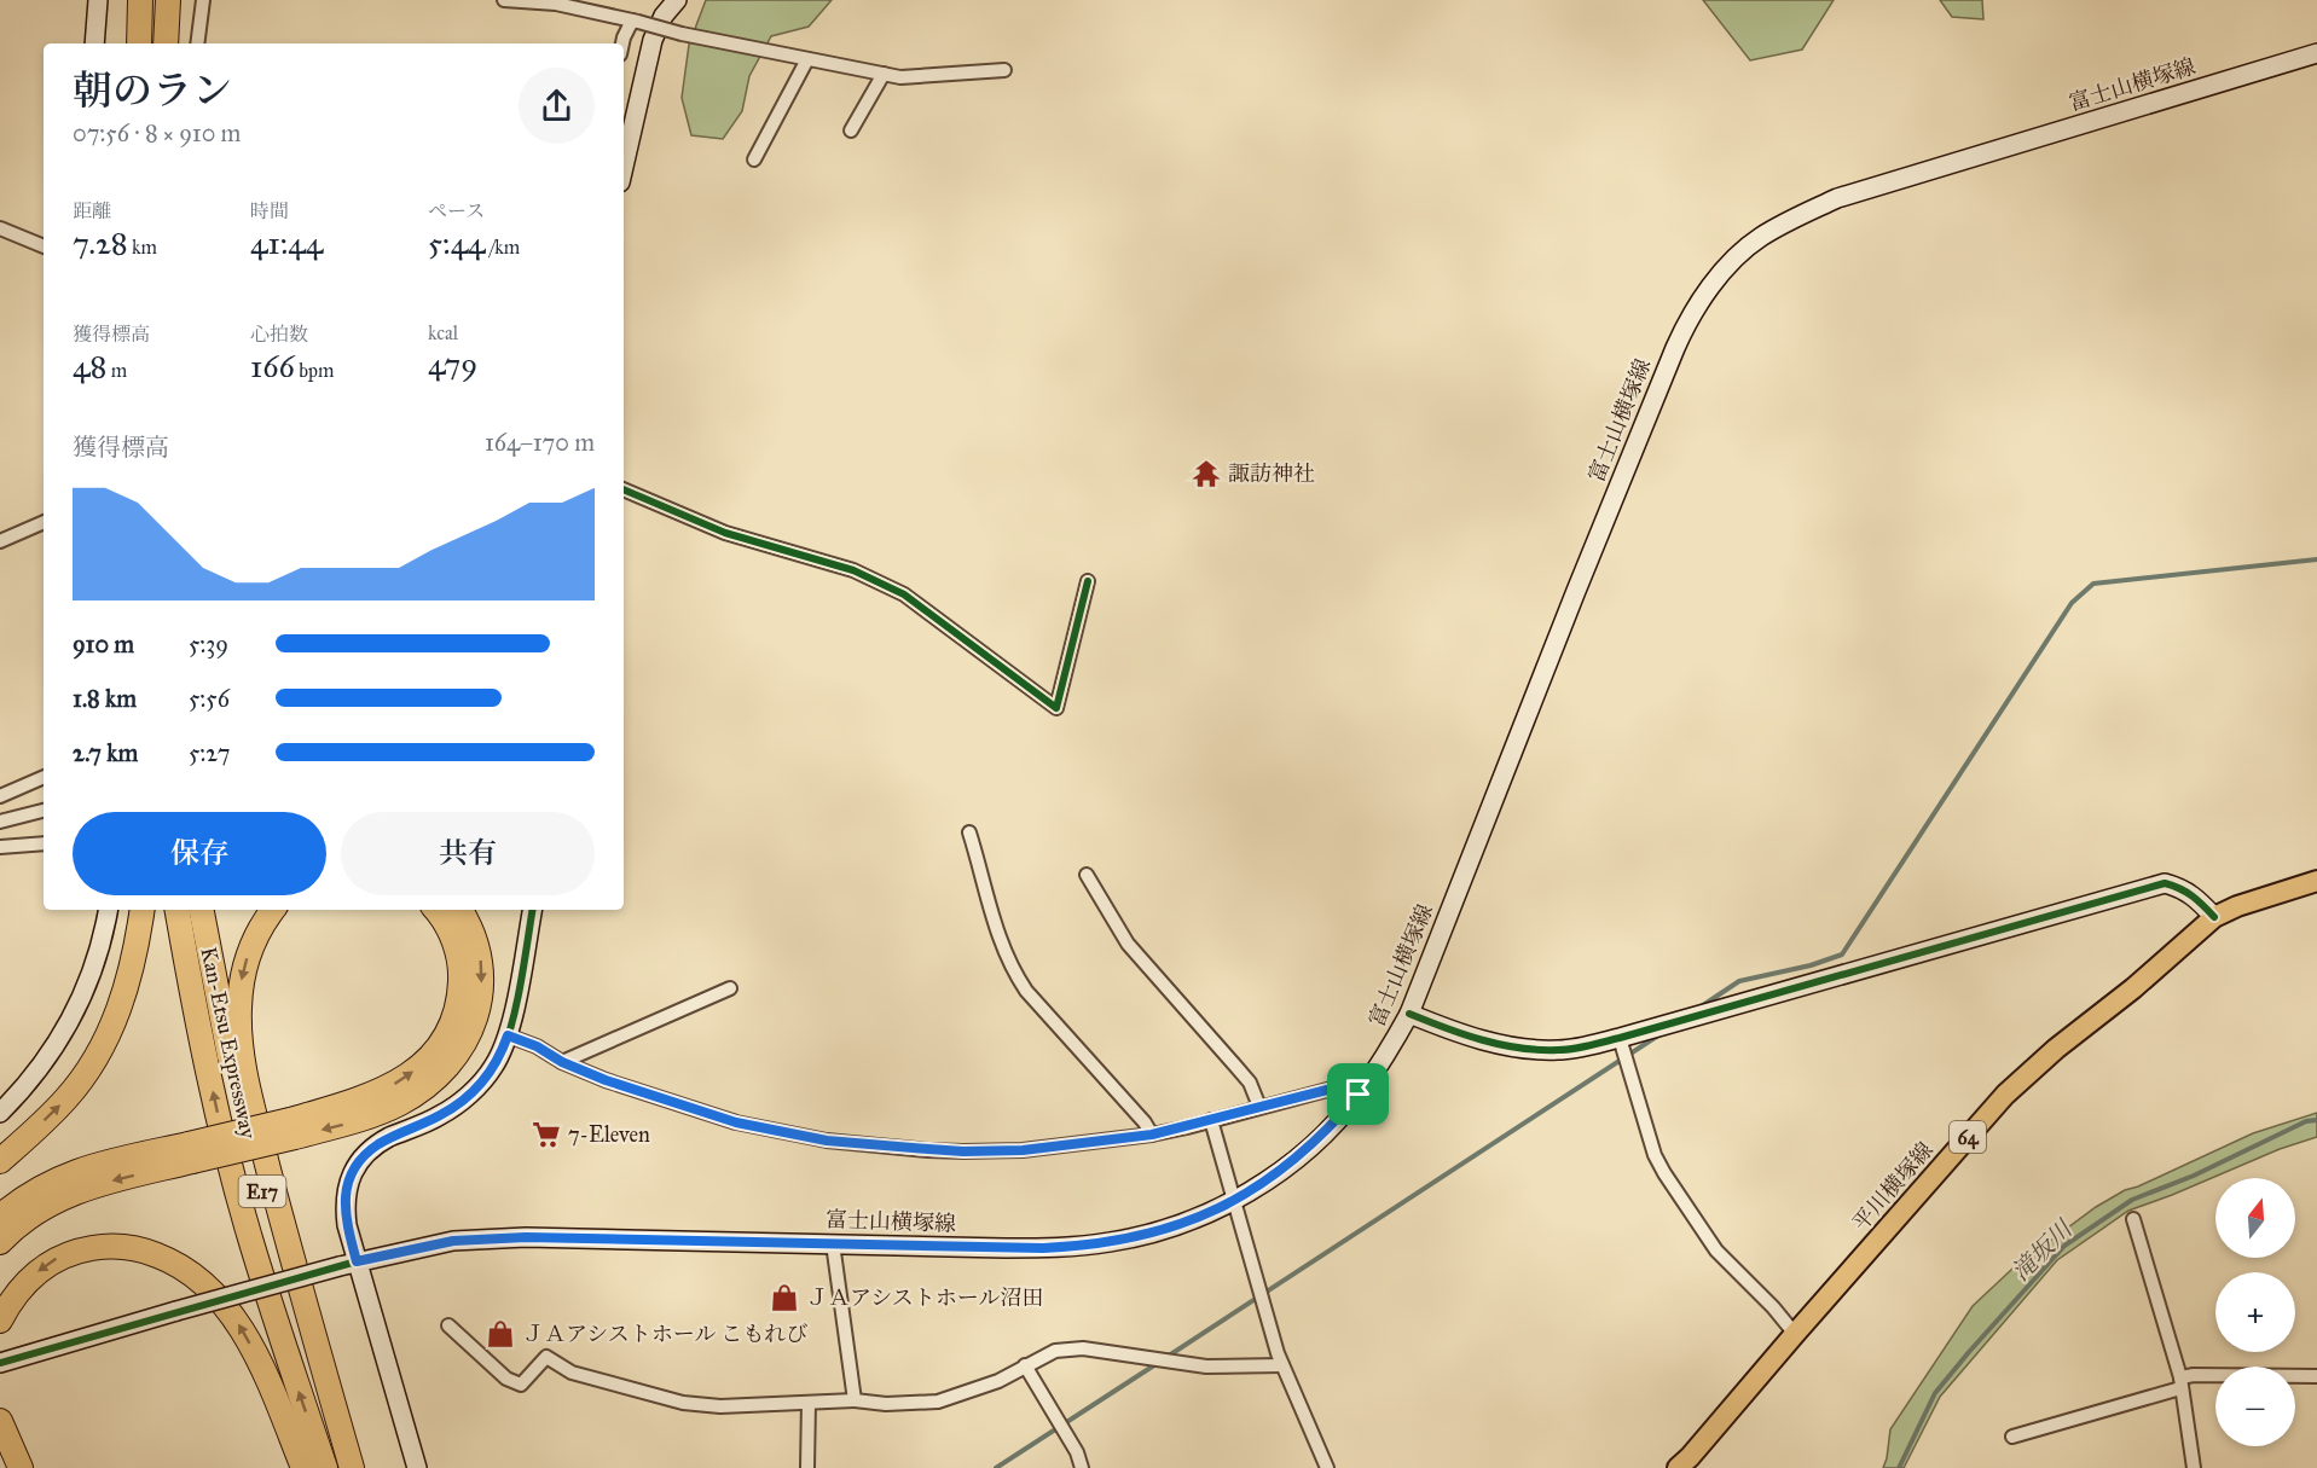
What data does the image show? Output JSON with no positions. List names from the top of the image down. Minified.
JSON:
{"streets":{"highway":["Kan-Etsu Expressway","E17"],"main road":["富士山横塚線","64","平川横塚線"]},"water":["滝坂川"],"places":{"temple":["諏訪神社"],"supermarket":["7-Eleven"],"shop":["ＪＡアシストホール沼田","ＪＡアシストホール こもれび"]},"north":"top","page":{"heading":["朝のラン","07:56 · 8 × 910 m"],"stats":[["距離","7.28 km"],["時間","41:44"],["ペース","5:44 /km"],["獲得標高","48 m"],["心拍数","166 bpm"],["kcal","479"]],"chart":["獲得標高","164–170 m"],"list":[{"name":"910 m","note":"5:39"},{"name":"1.8 km","note":"5:56"},{"name":"2.7 km","note":"5:27"}],"buttons":["保存","共有"],"map_buttons":["+","−"]}}
